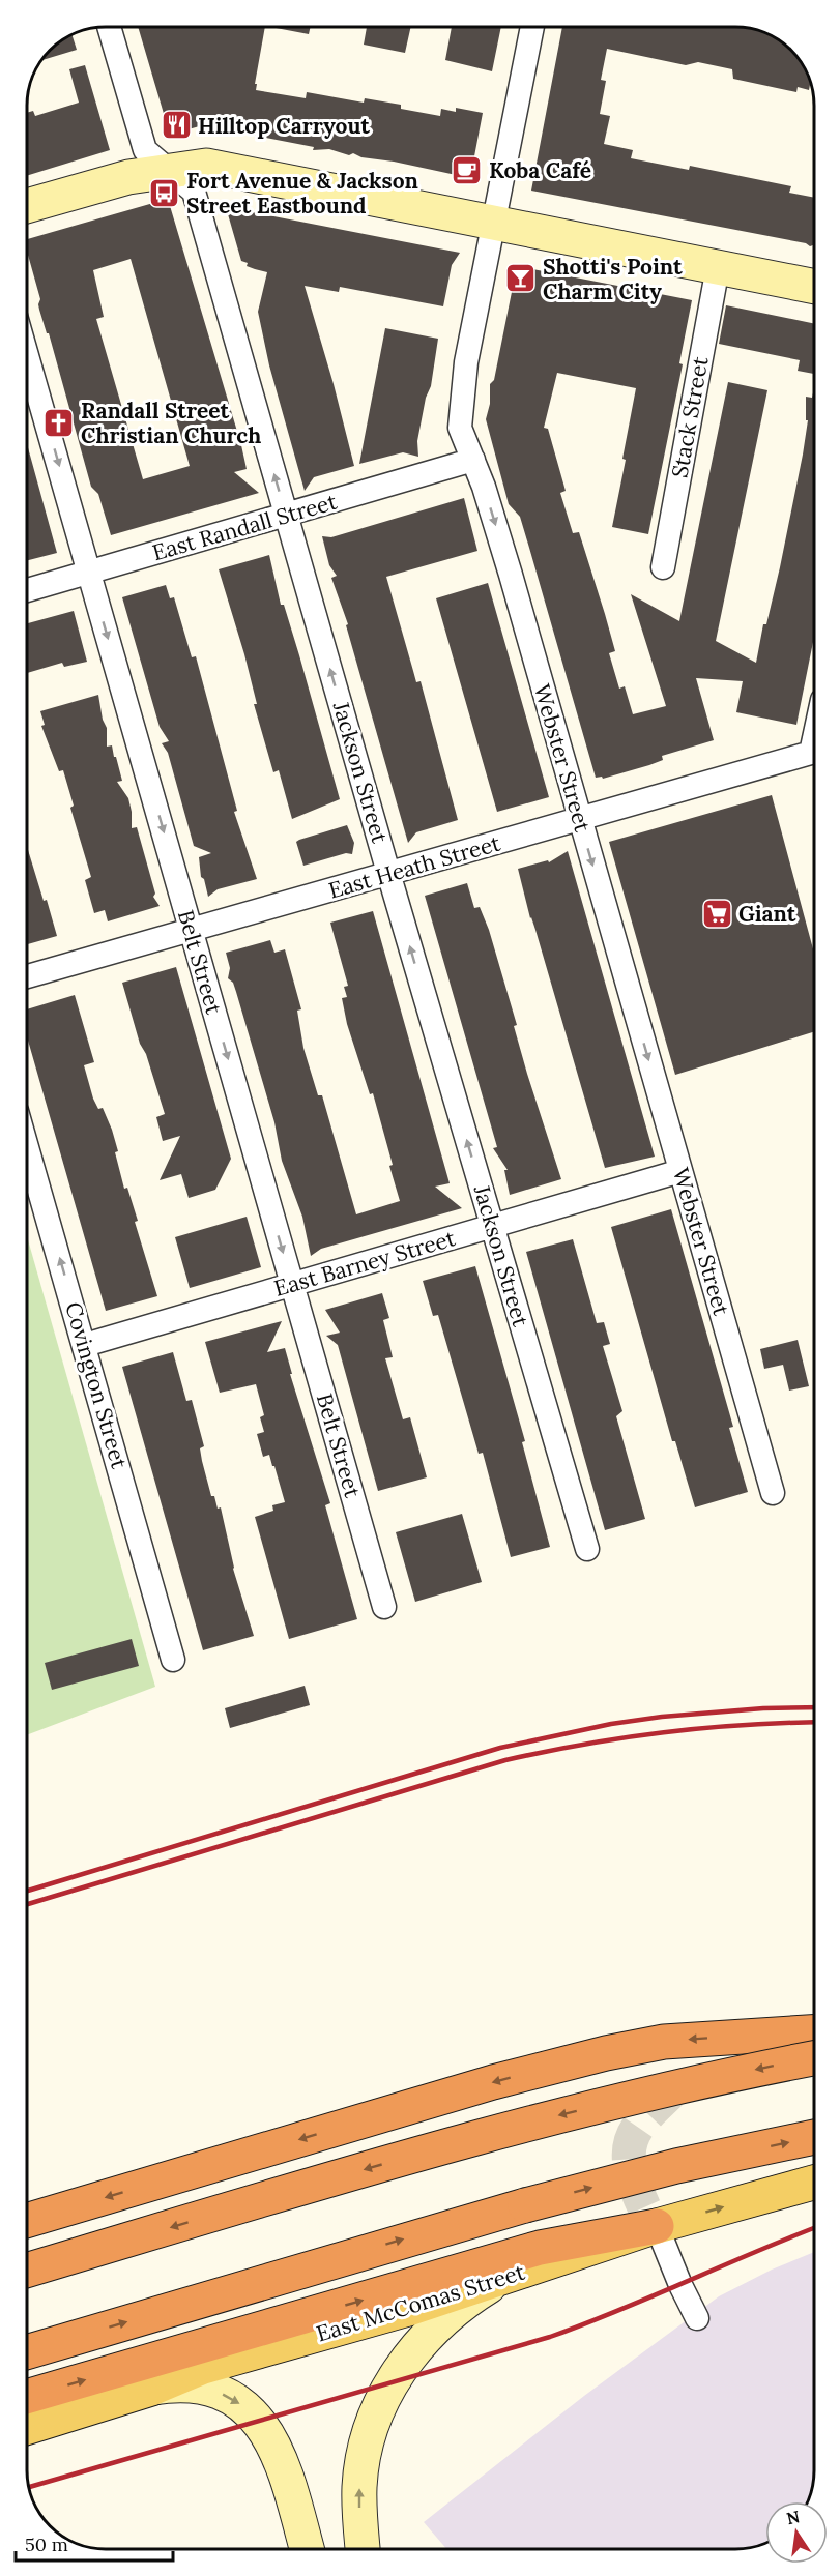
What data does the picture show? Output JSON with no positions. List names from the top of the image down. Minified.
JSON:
{"streets":{"main road":["East McComas Street"],"street":["Stack Street","East Randall Street","Webster Street","Jackson Street","East Heath Street","Belt Street","East Barney Street","Covington Street"]},"crossings":[["East Randall Street","Webster Street"],["East Randall Street","Jackson Street"],["East Randall Street","Belt Street"],["Webster Street","East Heath Street"],["Webster Street","East Barney Street"],["Jackson Street","East Heath Street"],["Jackson Street","East Barney Street"],["East Heath Street","Belt Street"],["Belt Street","East Barney Street"],["East Barney Street","Covington Street"]],"one_way":["Webster Street","Jackson Street","Belt Street","Covington Street"],"places":{"restaurant":["Hilltop Carryout"],"cafe":["Koba Café"],"bus stop":["Fort Avenue & Jackson Street Eastbound"],"bar":["Shotti's Point Charm City"],"church":["Randall Street Christian Church"],"supermarket":["Giant"]},"scale_bar":"50 m","north":"top"}
